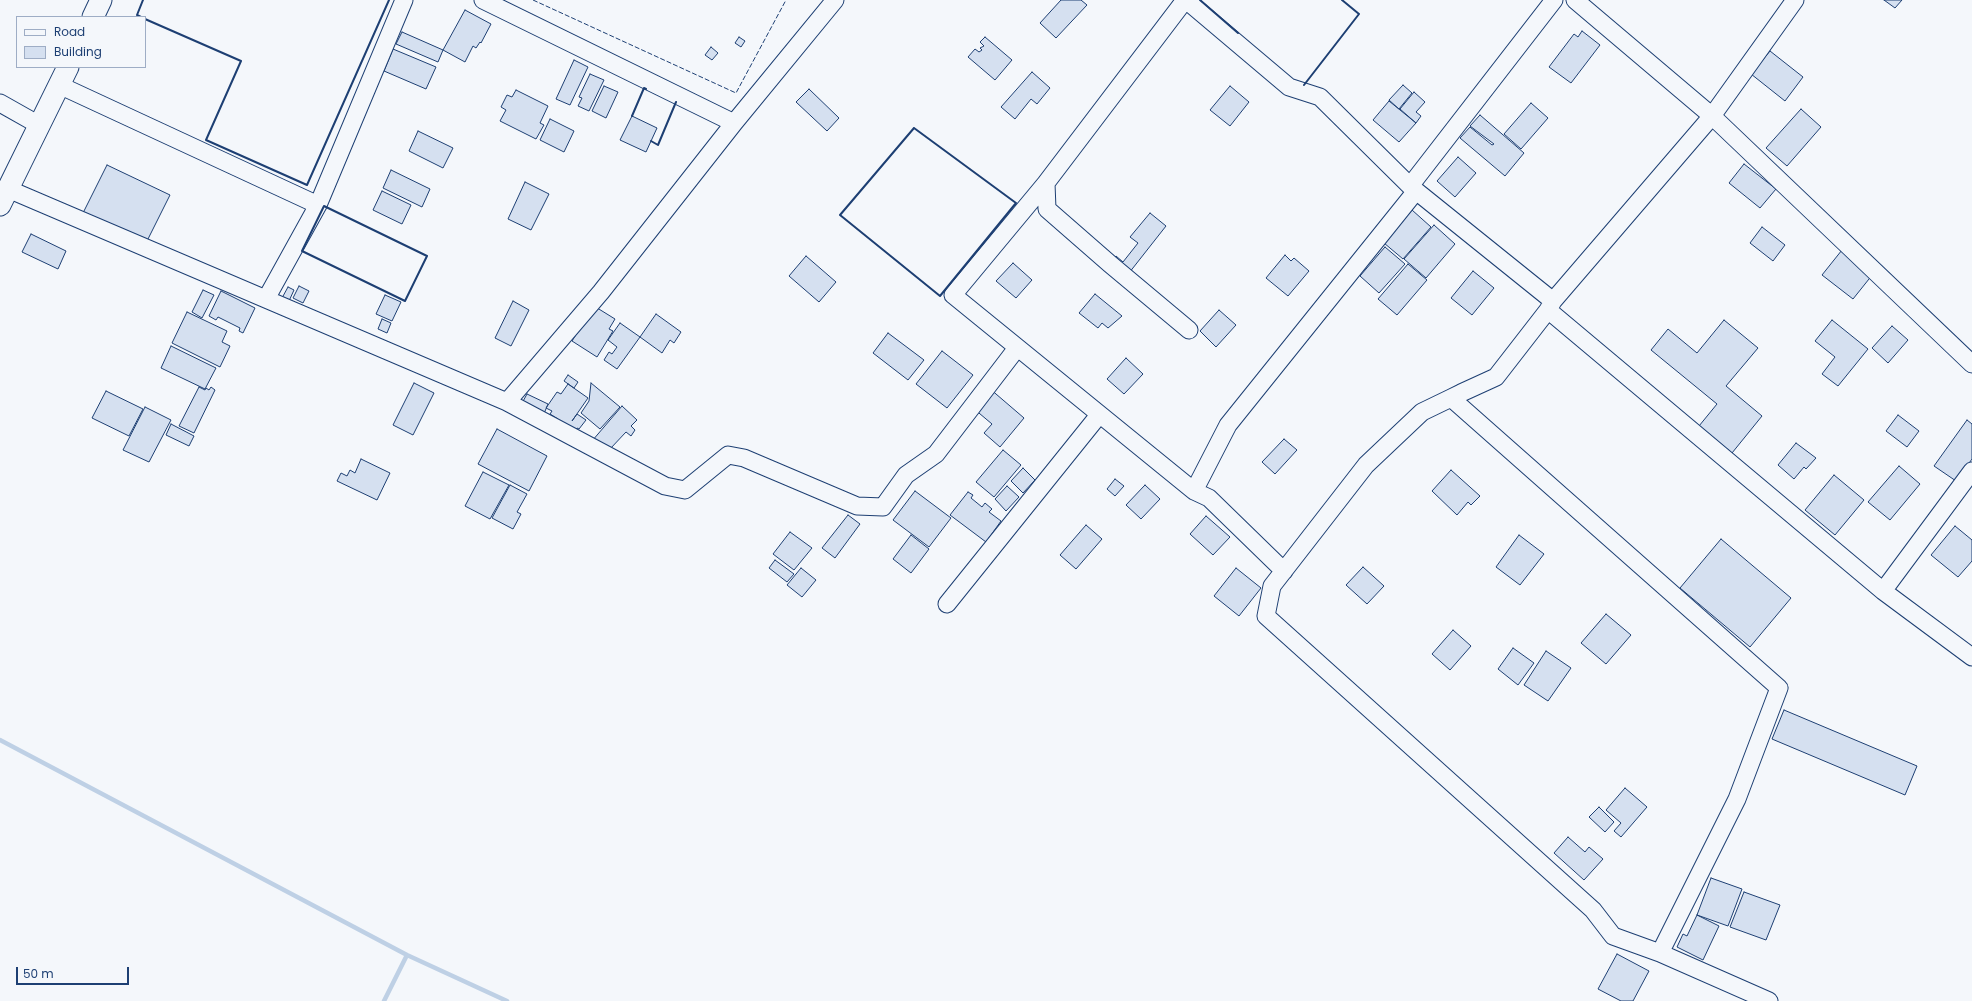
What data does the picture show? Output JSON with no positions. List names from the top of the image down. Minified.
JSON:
{"legend":["Road","Building"],"scale_bar":"50 m"}
